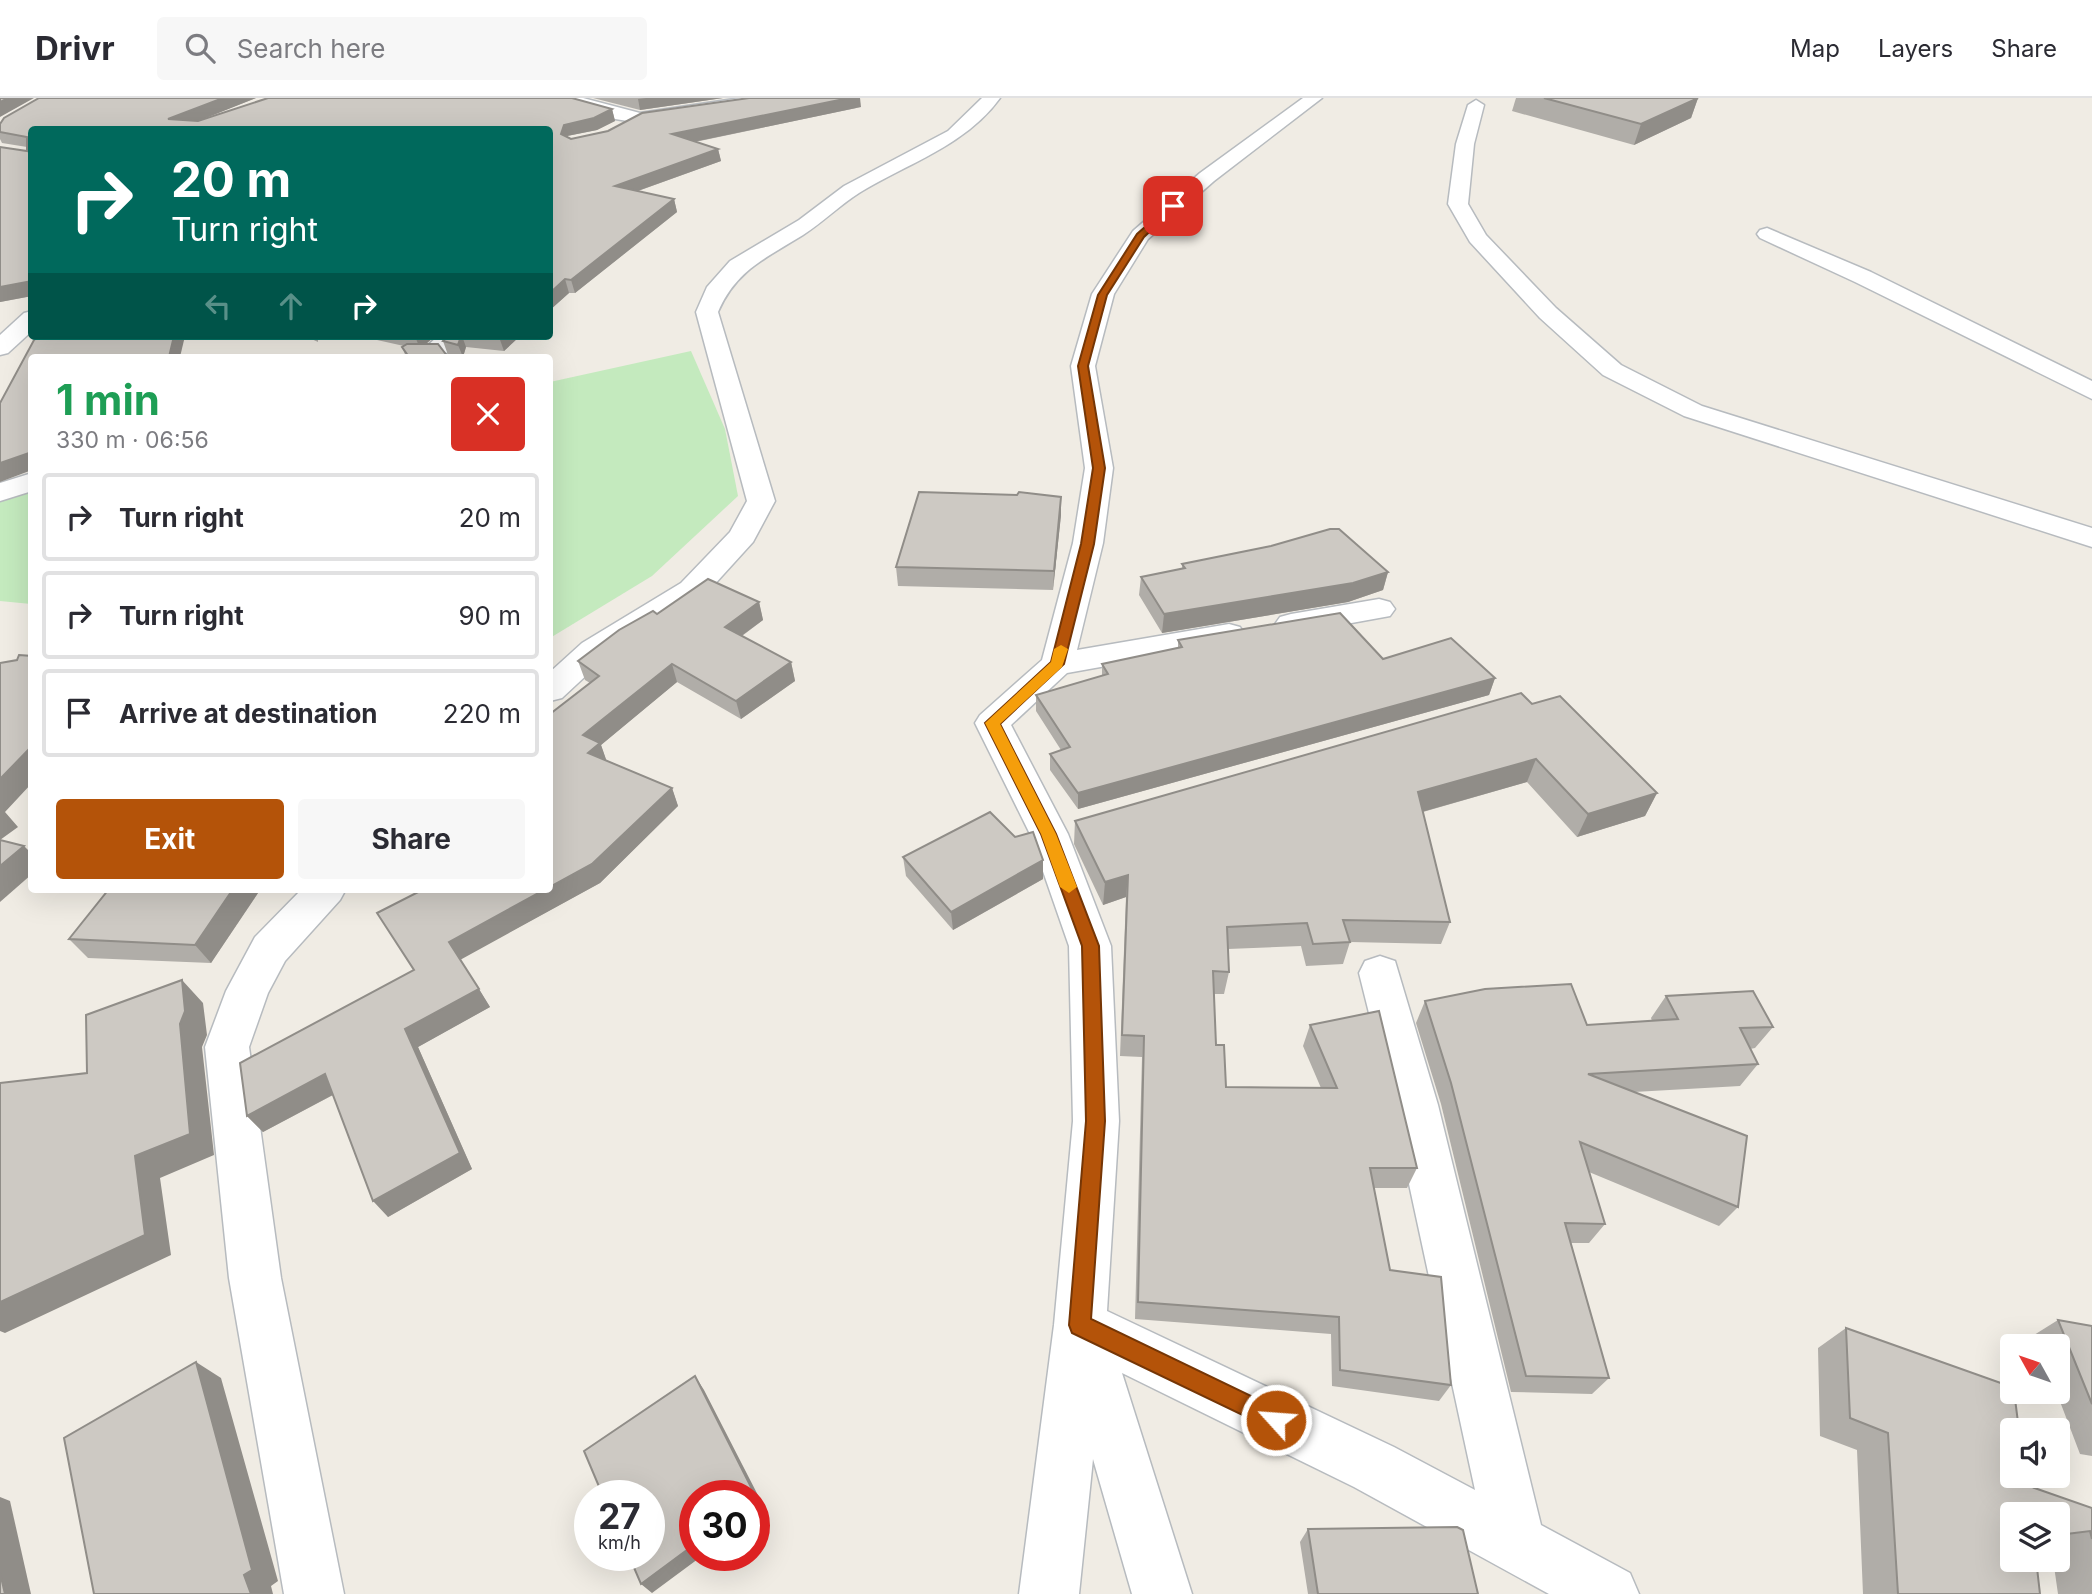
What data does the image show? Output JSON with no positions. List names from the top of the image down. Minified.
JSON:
{"north":"top left","page":{"header":"Drivr","search":"Search here","nav":["Map","Layers","Share"],"turn":["20 m","Turn right"],"heading":["1 min","330 m · 06:56"],"list":[{"name":"Turn right","value":"20 m"},{"name":"Turn right","value":"90 m"},{"name":"Arrive at destination","value":"220 m"}],"buttons":["Exit","Share"],"speed":"27 km/h","limit":"30"}}
